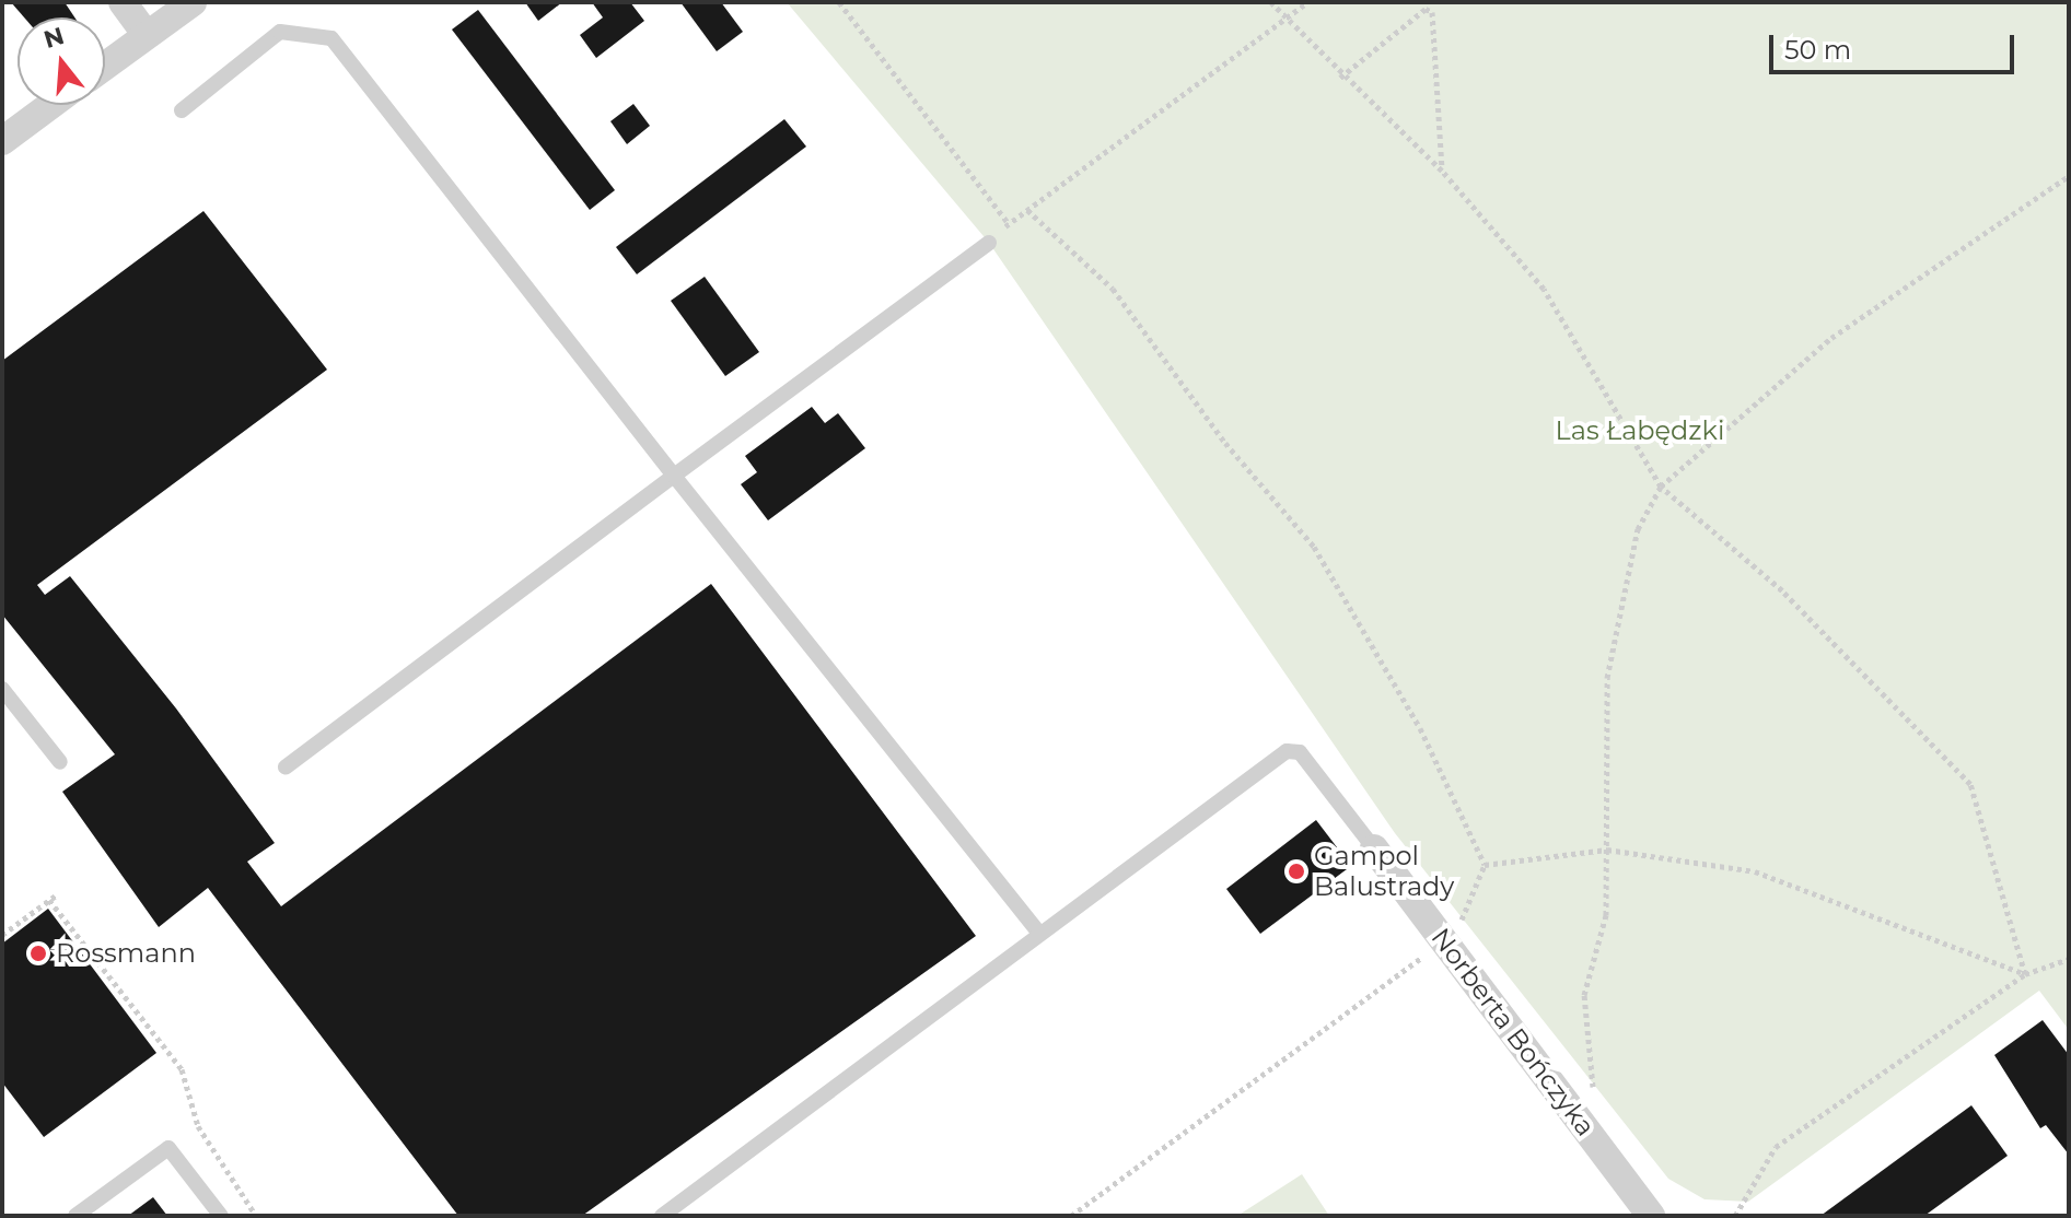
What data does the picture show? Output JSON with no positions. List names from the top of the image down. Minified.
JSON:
{"streets":{"street":["Norberta Bończyka"]},"parks":["Las Łabędzki"],"places":["Gampol Balustrady","Rossmann"],"scale_bar":"50 m","north":"top"}
